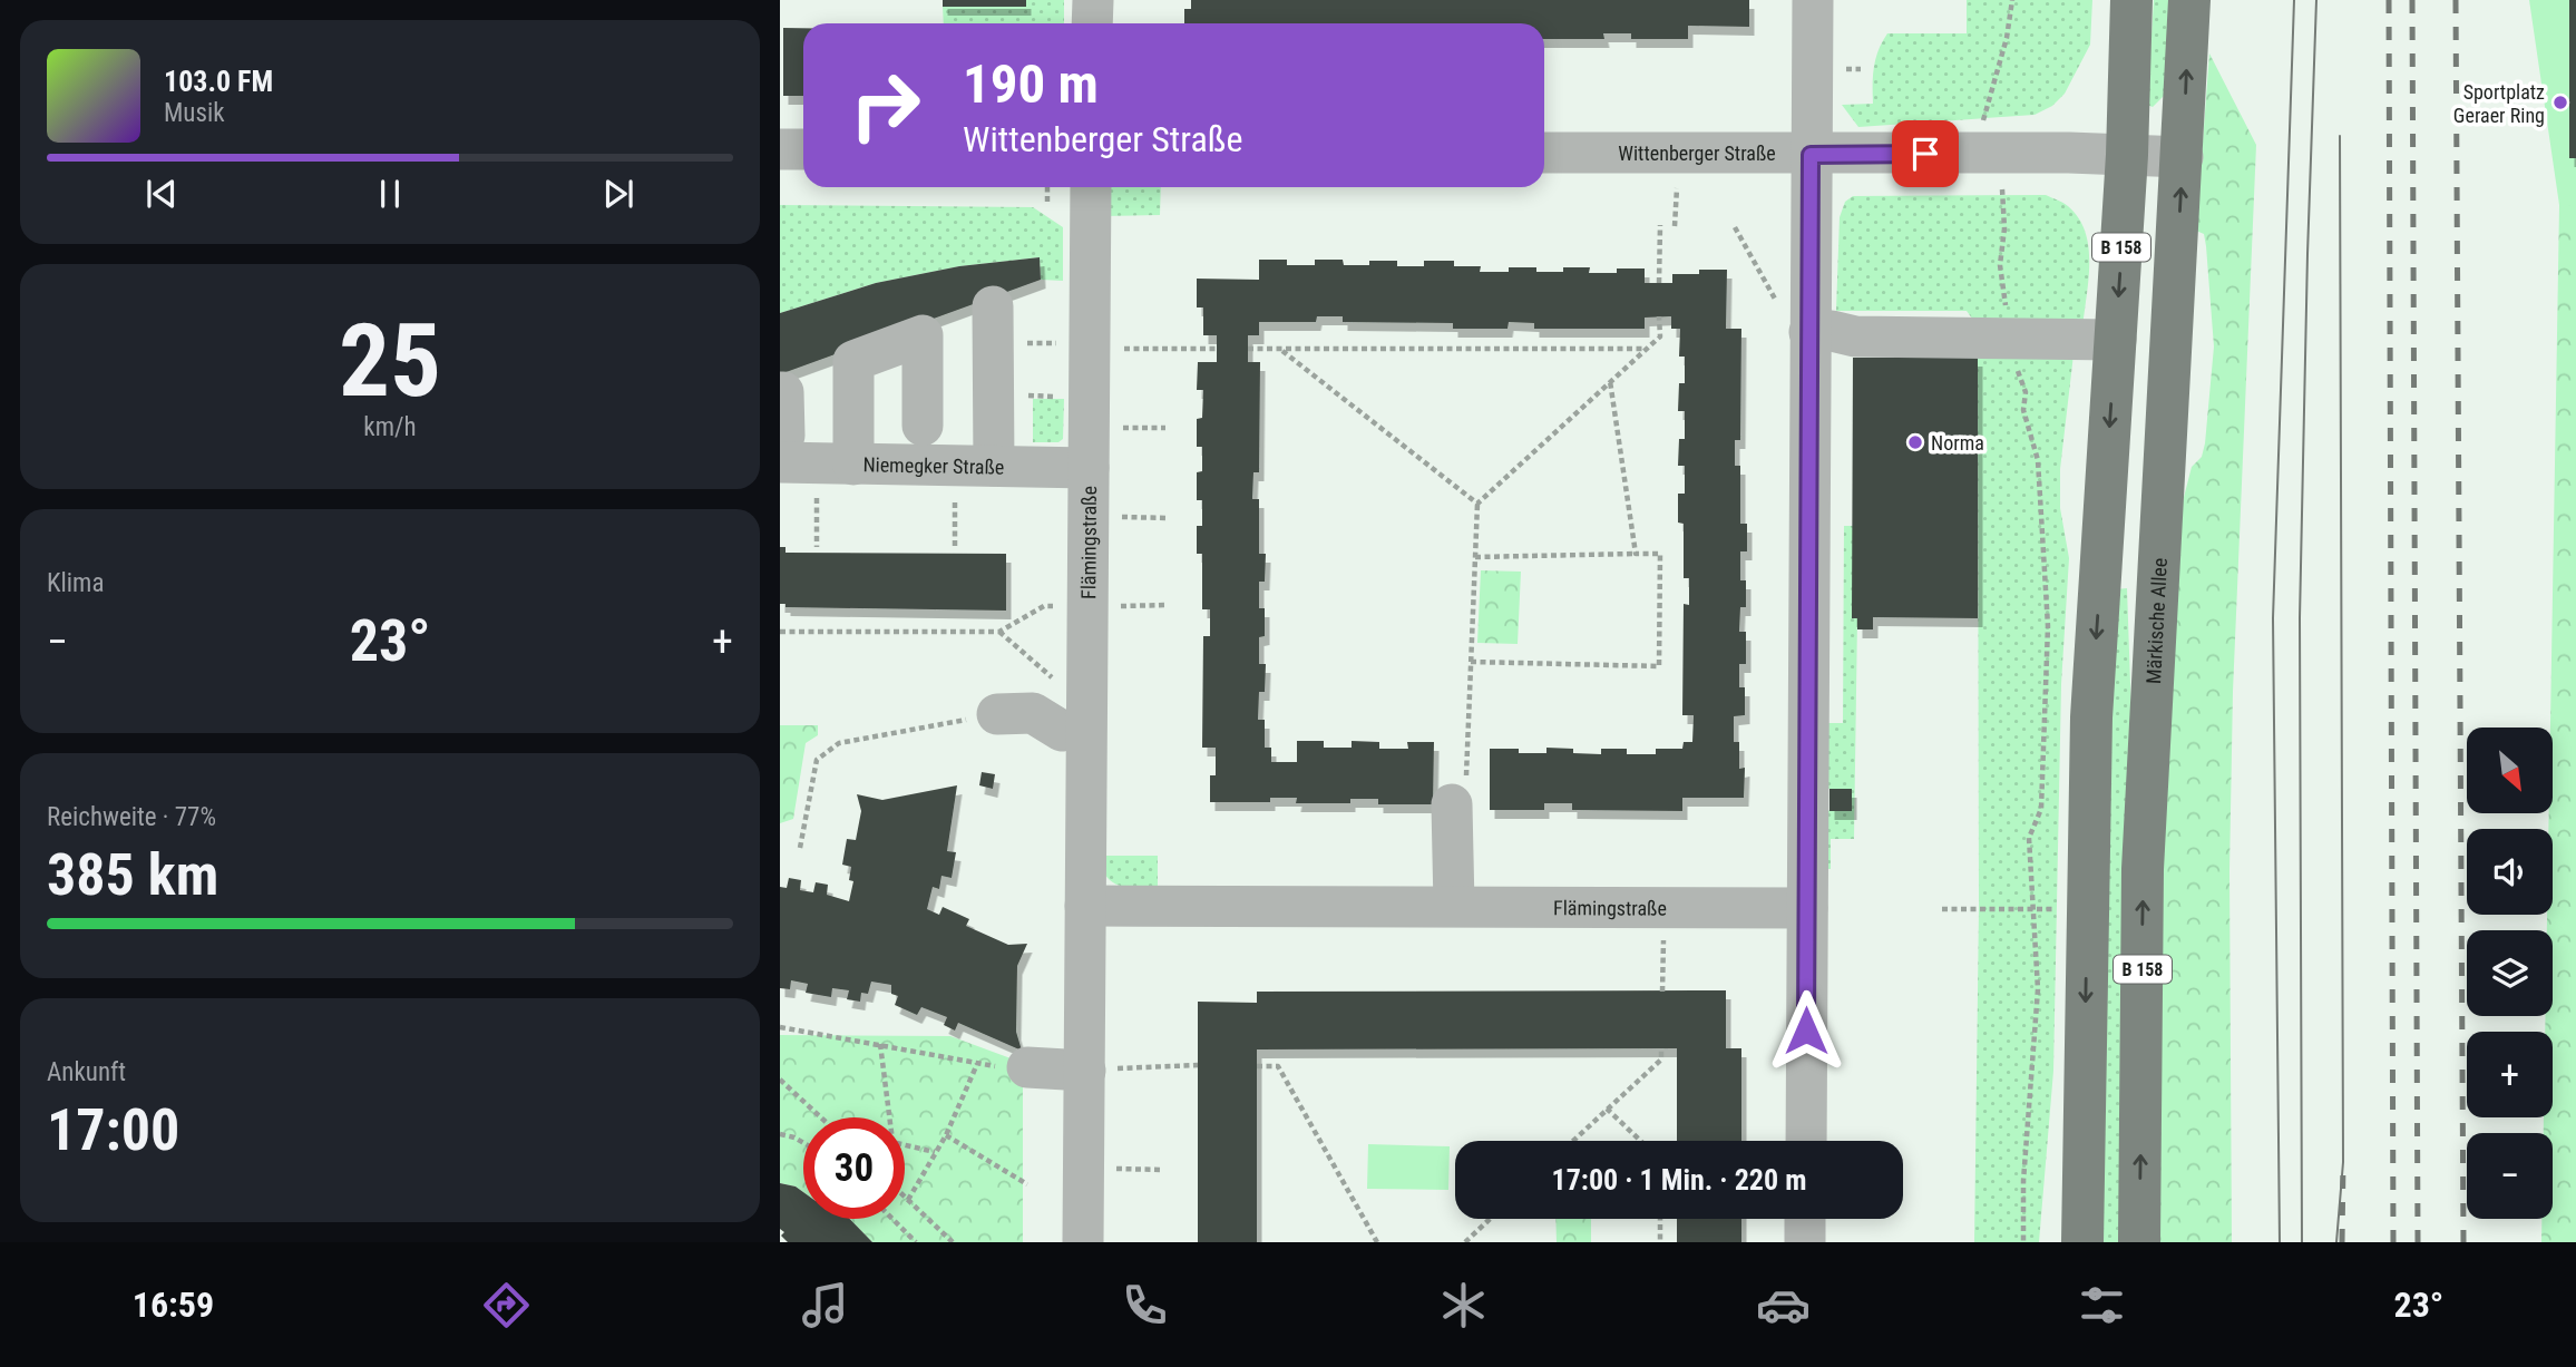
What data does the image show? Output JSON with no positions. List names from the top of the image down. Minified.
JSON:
{"streets":{"main road":["B 158","Märkische Allee"],"street":["Wittenberger Straße","Niemegker Straße","Flämingstraße"]},"crossings":[["Wittenberger Straße","B 158"],["Wittenberger Straße","Märkische Allee"],["Niemegker Straße","Flämingstraße"]],"places":["Sportplatz Geraer Ring","Norma"],"north":"bottom right","page":{"turn":["190 m","Wittenberger Straße"],"song":["103.0 FM","Musik"],"tile":[["25","km/h"],"Klima",["Reichweite · 77%","385 km"],["Ankunft","17:00"]],"heat":["−","23°","+"],"map_buttons":["+","−"],"limit":"30","trip":"17:00 · 1 Min. · 220 m","tabs":["16:59","23°"]}}
